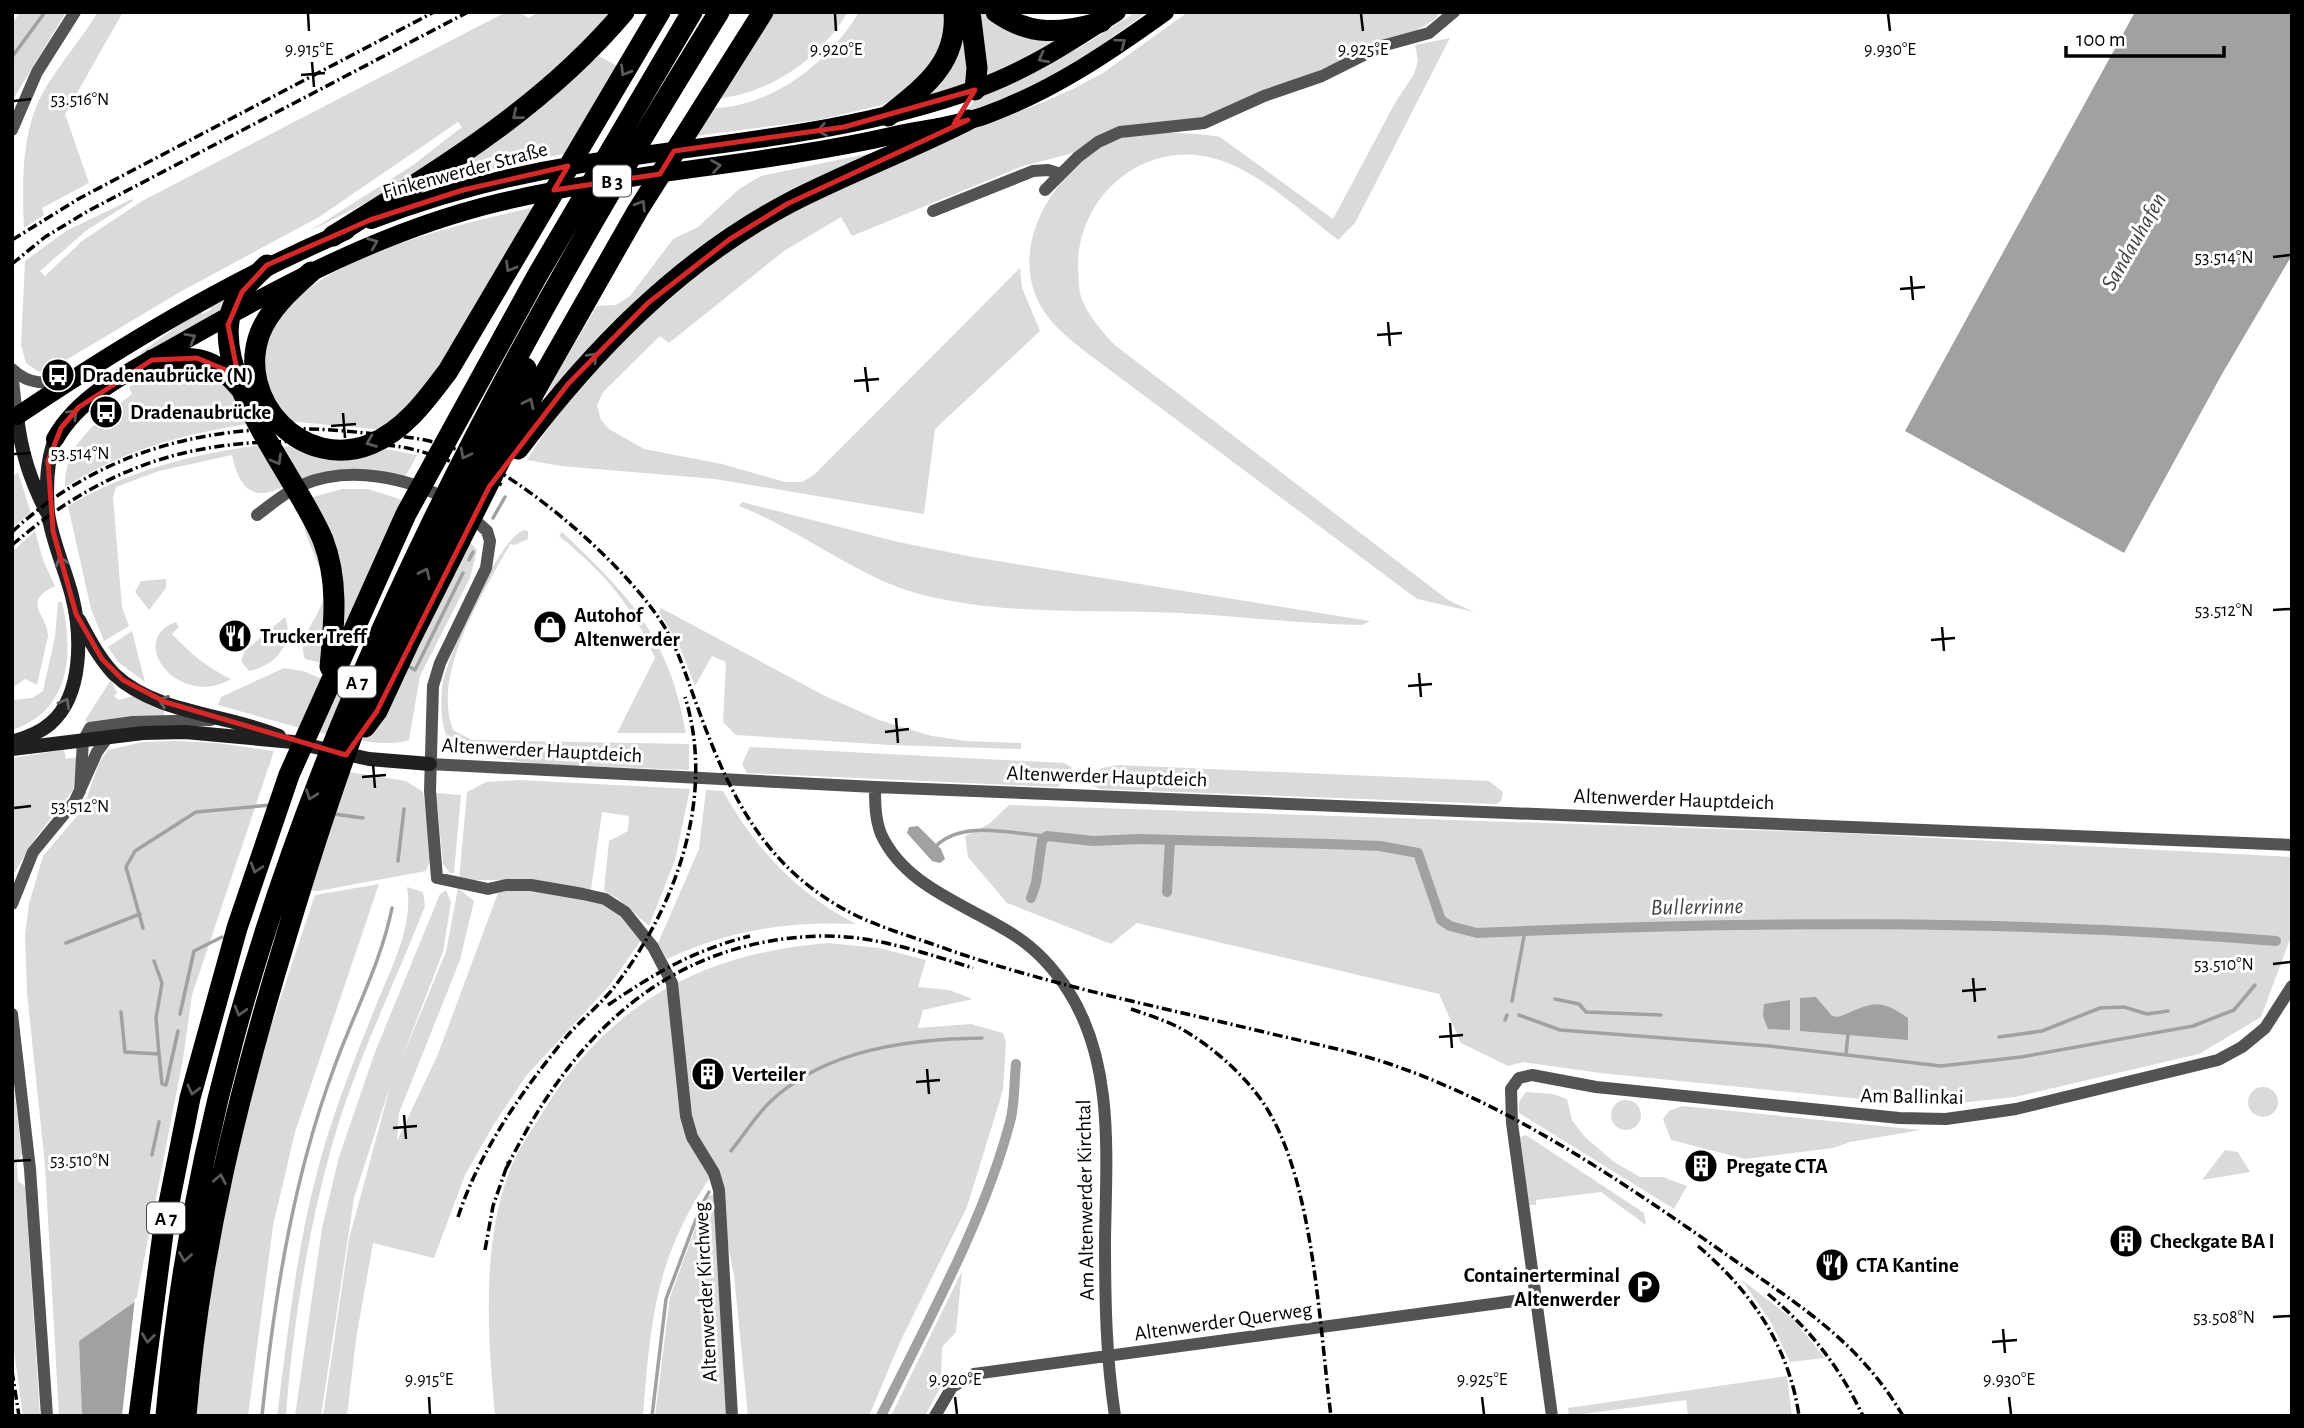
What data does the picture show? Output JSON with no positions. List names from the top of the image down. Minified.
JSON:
{"streets":{"highway":["A 7"],"main road":["Finkenwerder Straße","B 3"],"street":["Altenwerder Hauptdeich","Am Ballinkai","Am Altenwerder Kirchtal","Altenwerder Kirchweg","Altenwerder Querweg"]},"crossings":[["Altenwerder Hauptdeich","Am Altenwerder Kirchtal"],["Altenwerder Hauptdeich","Altenwerder Kirchweg"],["Am Ballinkai","Altenwerder Querweg"],["Am Altenwerder Kirchtal","Altenwerder Querweg"]],"water":["Sandauhafen","Bullerrinne"],"places":{"bus stop":["Dradenaubrücke (N)","Dradenaubrücke"],"shop":["Autohof Altenwerder"],"restaurant":["Trucker Treff","CTA Kantine"],"building":["Verteiler","Pregate CTA","Checkgate BA I"],"parking":["Containerterminal Altenwerder"]},"scale_bar":"100 m","coordinates":["9.915°E","9.920°E","9.925°E","9.930°E","53.516°N","53.514°N","53.512°N","53.510°N","53.508°N"]}
